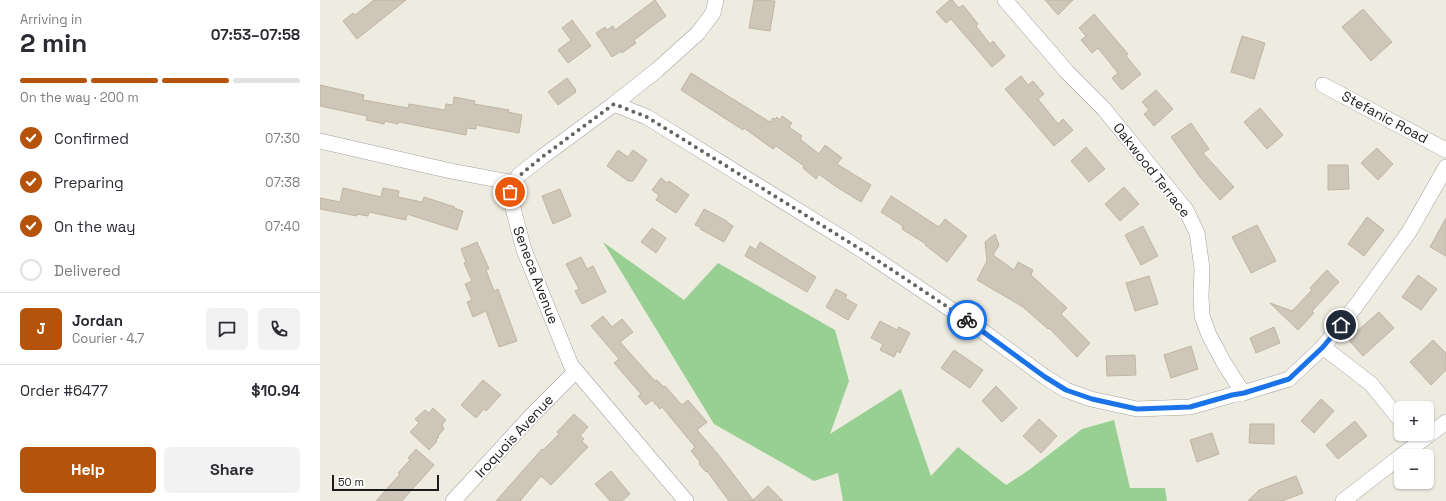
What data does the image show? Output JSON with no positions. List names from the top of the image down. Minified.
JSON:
{"streets":{"street":["Stefanic Road","Oakwood Terrace","Seneca Avenue","Iroquois Avenue"]},"crossings":[["Seneca Avenue","Iroquois Avenue"]],"scale_bar":"50 m","page":{"heading":["2 min","Arriving in","07:53–07:58"],"panel":["Jordan","Courier · 4.7","Order #6477","$10.94"],"bar":"On the way · 200 m","list":[["Confirmed","07:30"],["Preparing","07:38"],["On the way","07:40"],"Delivered"],"round":"J","map_buttons":["+","−"],"buttons":["Help","Share"],"scale":"50 m"}}
